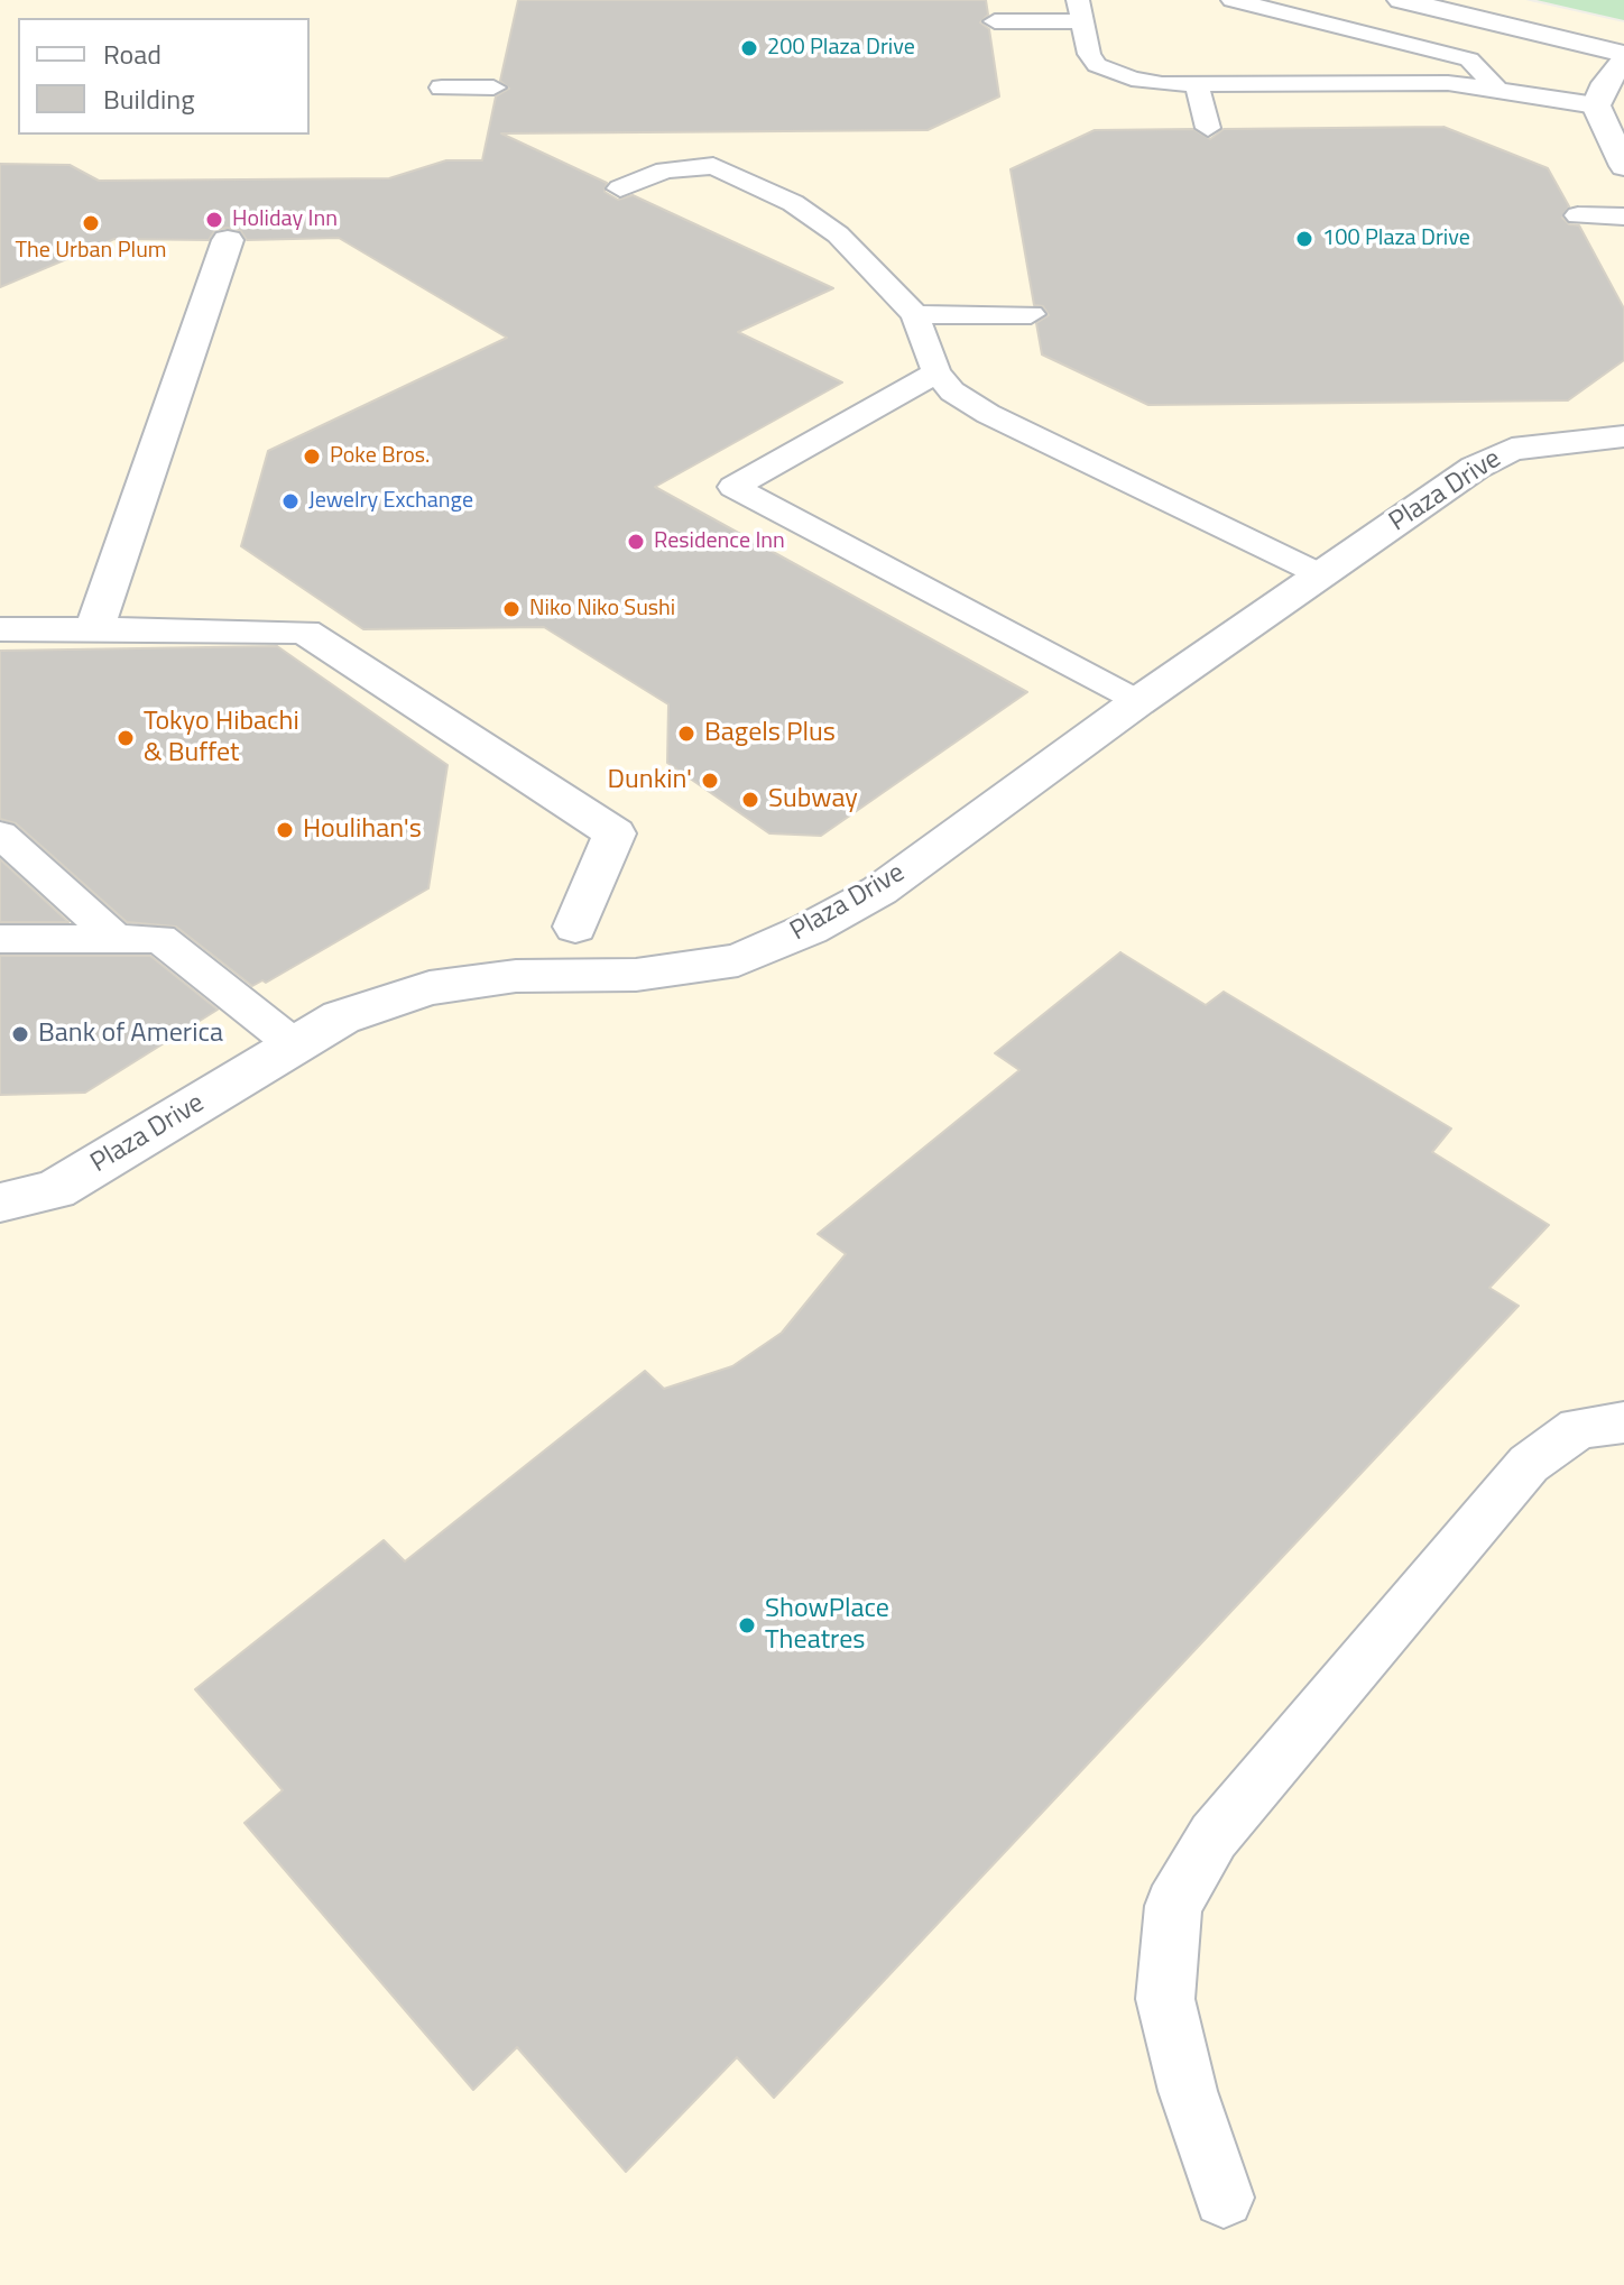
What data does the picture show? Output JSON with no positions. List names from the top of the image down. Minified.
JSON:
{"streets":{"street":["Plaza Drive"]},"places":["200 Plaza Drive","Holiday Inn","The Urban Plum","100 Plaza Drive","Poke Bros.","Jewelry Exchange","Residence Inn","Niko Niko Sushi","Bagels Plus","Tokyo Hibachi & Buffet","Dunkin'","Subway","Houlihan's","Bank of America","ShowPlace Theatres"],"legend":["Road","Building"]}
